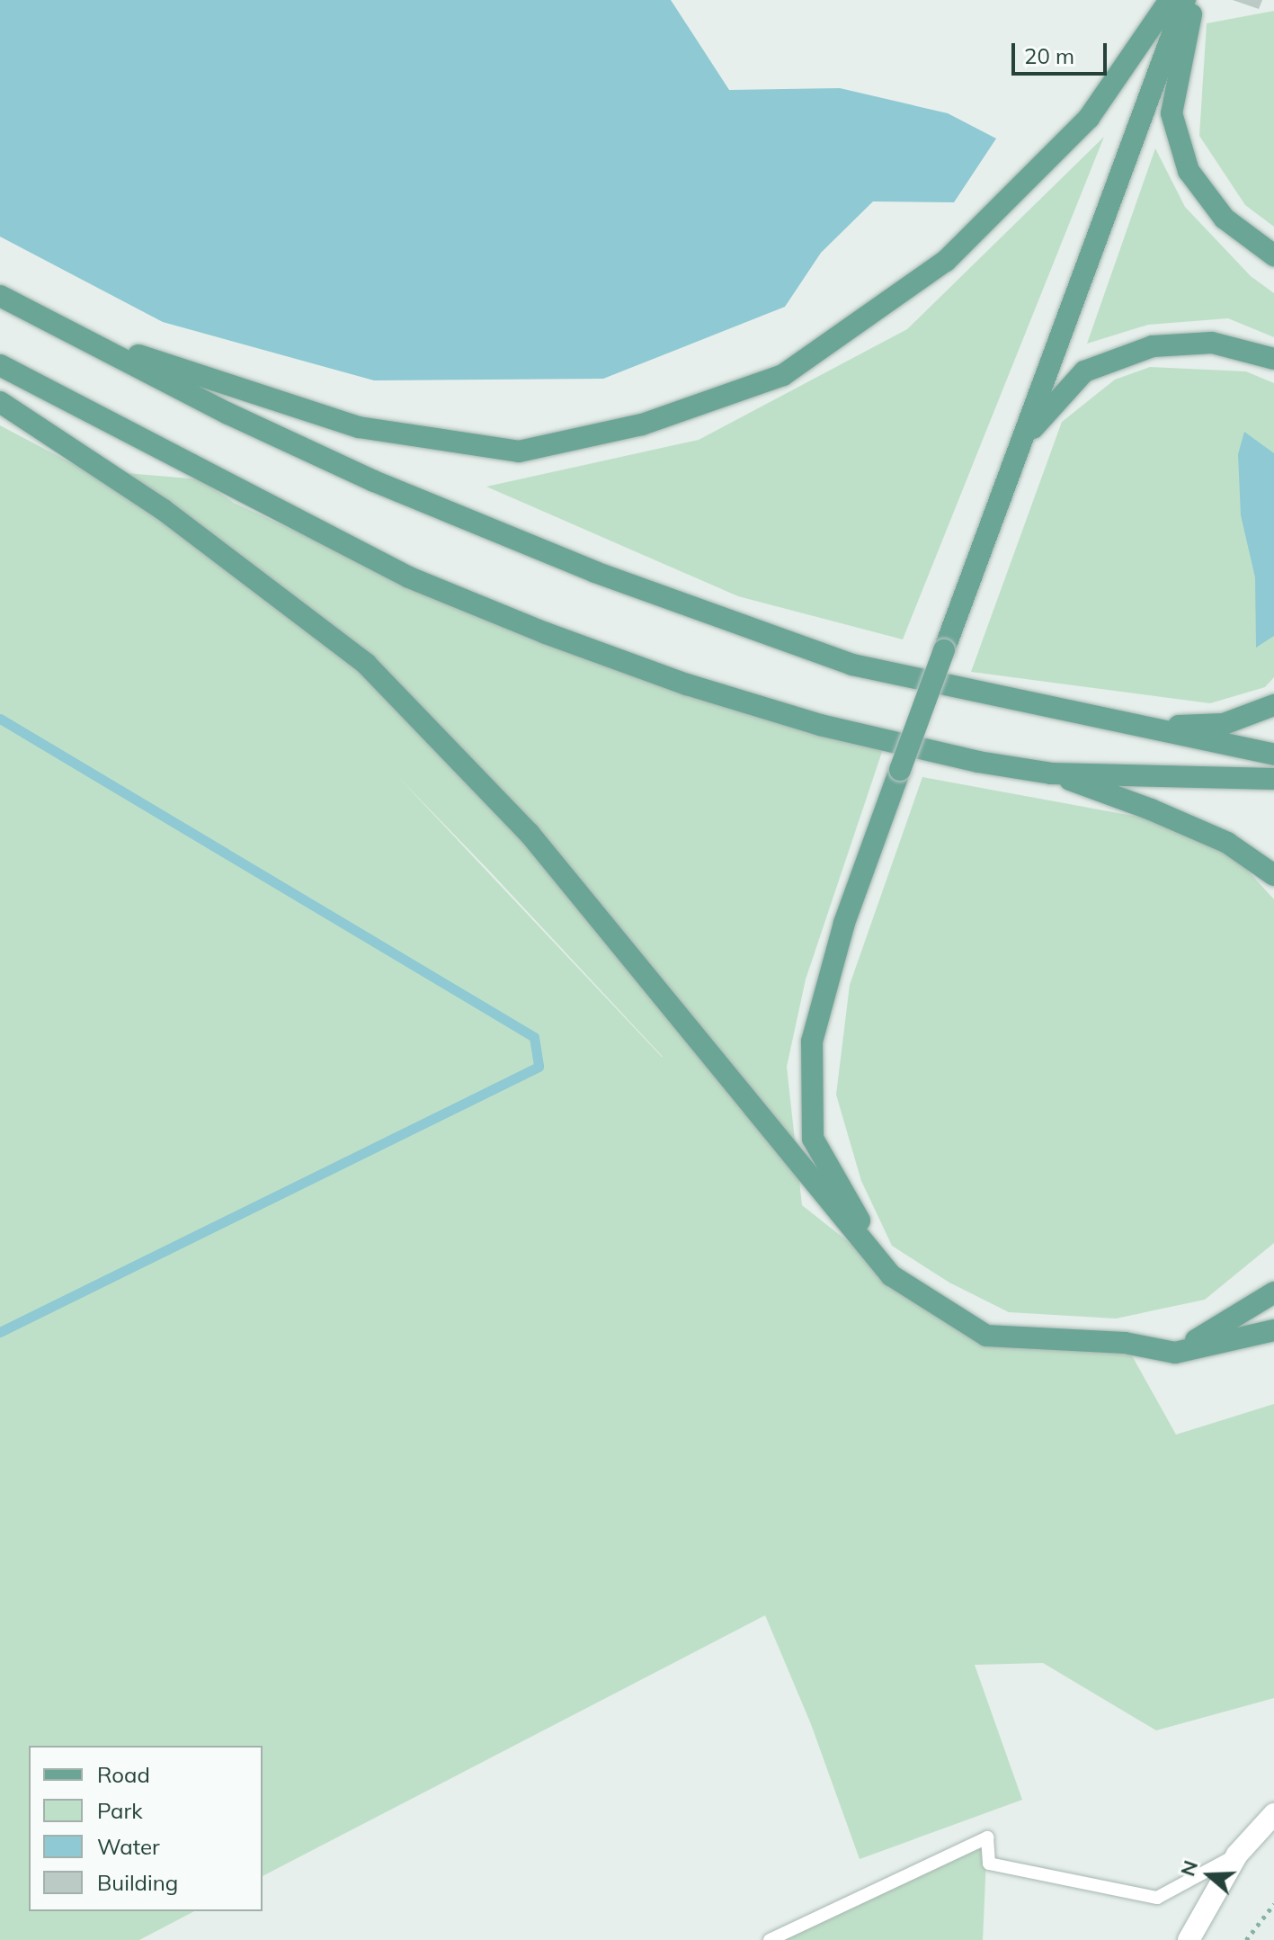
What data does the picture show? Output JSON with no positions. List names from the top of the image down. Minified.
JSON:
{"legend":["Road","Park","Water","Building"],"scale_bar":"20 m","north":"left"}
